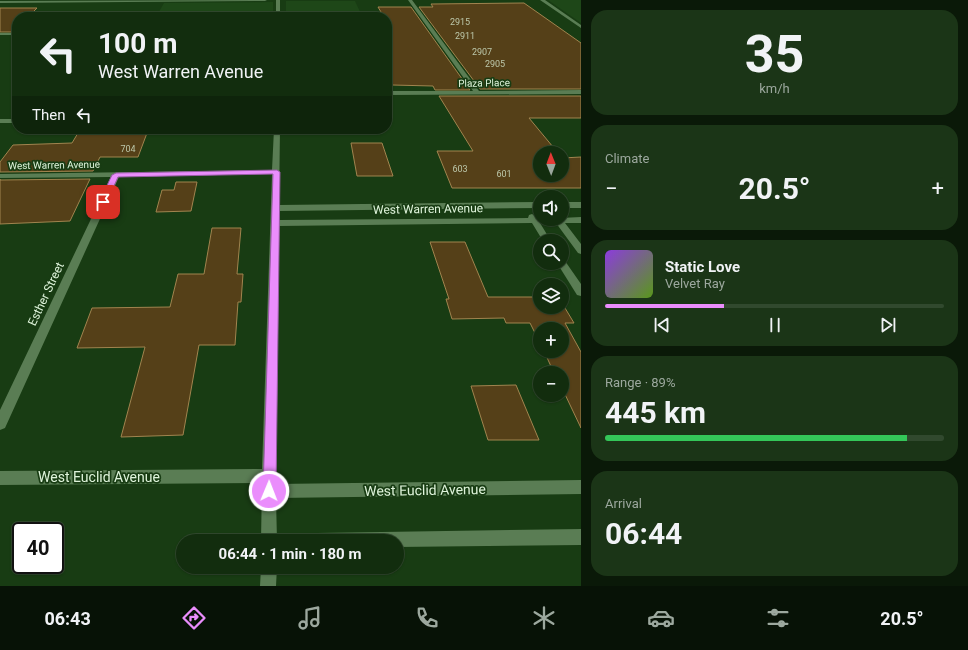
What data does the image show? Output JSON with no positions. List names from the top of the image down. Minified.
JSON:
{"streets":{"street":["Plaza Place","West Warren Avenue","Esther Street","West Euclid Avenue"]},"crossings":[["West Warren Avenue","Esther Street"]],"house_numbers":["2915","2911","2907","2905","704","603","601"],"north":"top","page":{"tile":[["35","km/h"],"Climate",["Range · 89%","445 km"],["Arrival","06:44"]],"turn":["100 m","West Warren Avenue"],"then":"Then","map_buttons":["+","−"],"heat":["−","20.5°","+"],"song":["Static Love","Velvet Ray"],"limit":"40","trip":"06:44 · 1 min · 180 m","tabs":["06:43","20.5°"]}}
